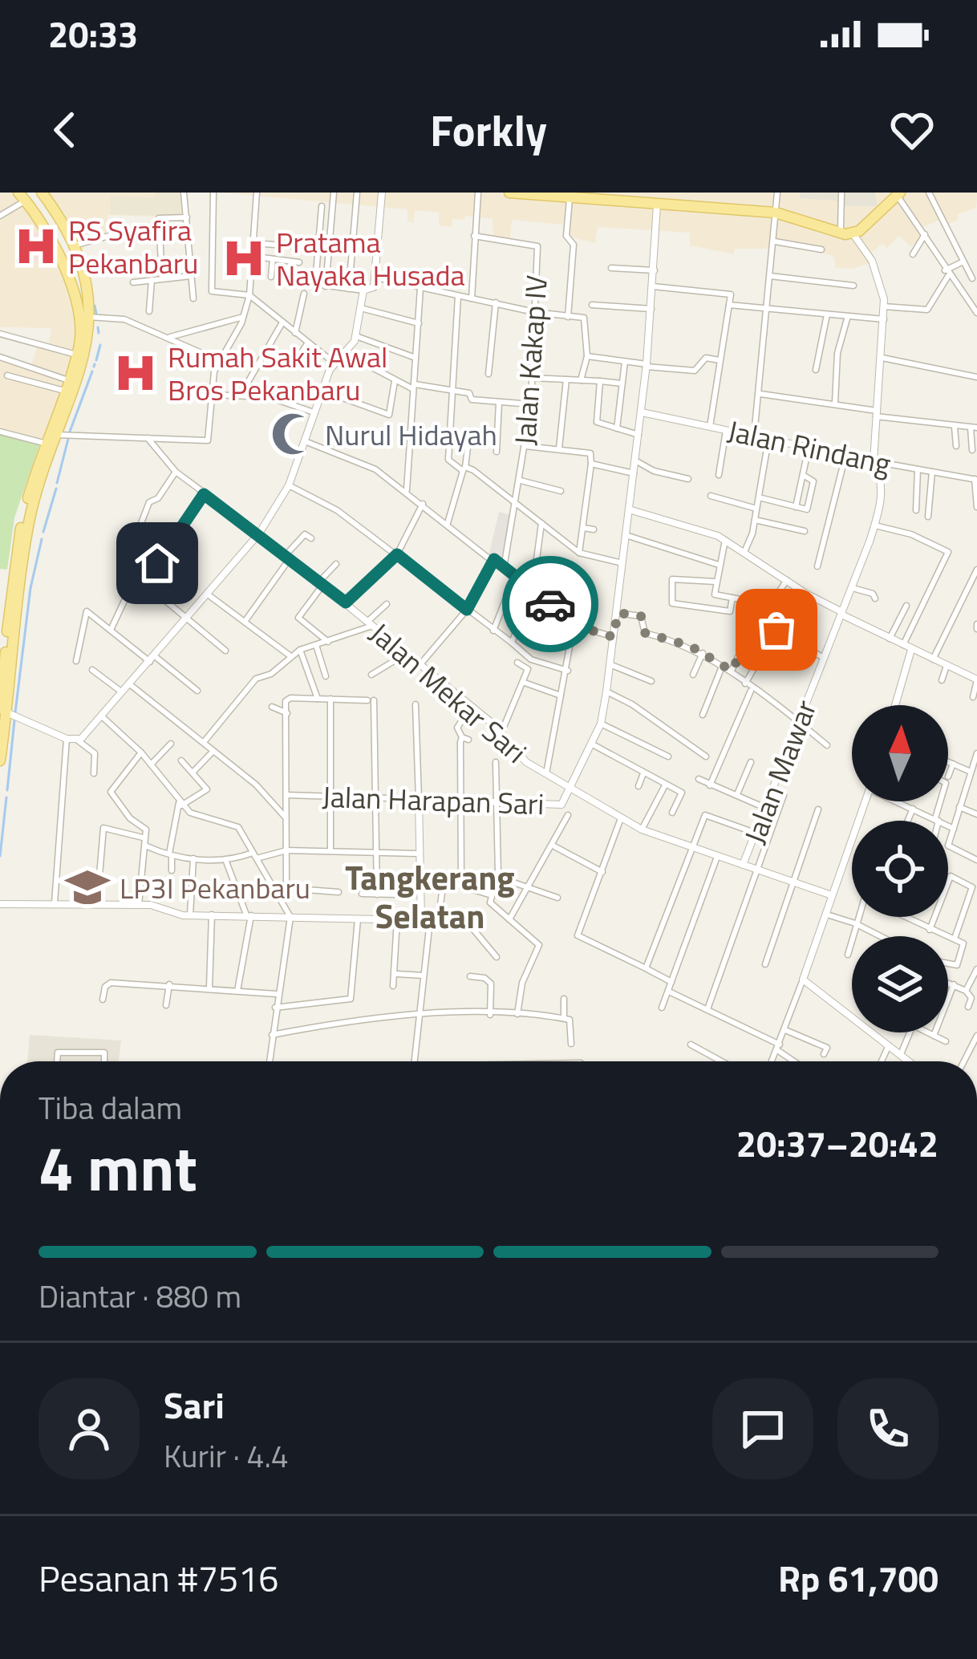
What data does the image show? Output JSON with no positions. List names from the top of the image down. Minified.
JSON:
{"streets":{"street":["Jalan Kakap IV","Jalan Rindang","Jalan Mekar Sari","Jalan Mawar","Jalan Harapan Sari"]},"crossings":[["Jalan Rindang","Jalan Mawar"],["Jalan Mekar Sari","Jalan Mawar"],["Jalan Mekar Sari","Jalan Harapan Sari"]],"districts":["Tangkerang Selatan"],"places":{"hospital":["RS Syafira Pekanbaru","Pratama Nayaka Husada","Rumah Sakit Awal Bros Pekanbaru"],"mosque":["Nurul Hidayah"],"school or university":["LP3I Pekanbaru"]},"north":"top","page":{"status":"20:33","header":"Forkly","heading":["4 mnt","Tiba dalam","20:37–20:42"],"panel":["Sari","Kurir · 4.4","Pesanan #7516","Rp 61,700"],"bar":"Diantar · 880 m"}}
